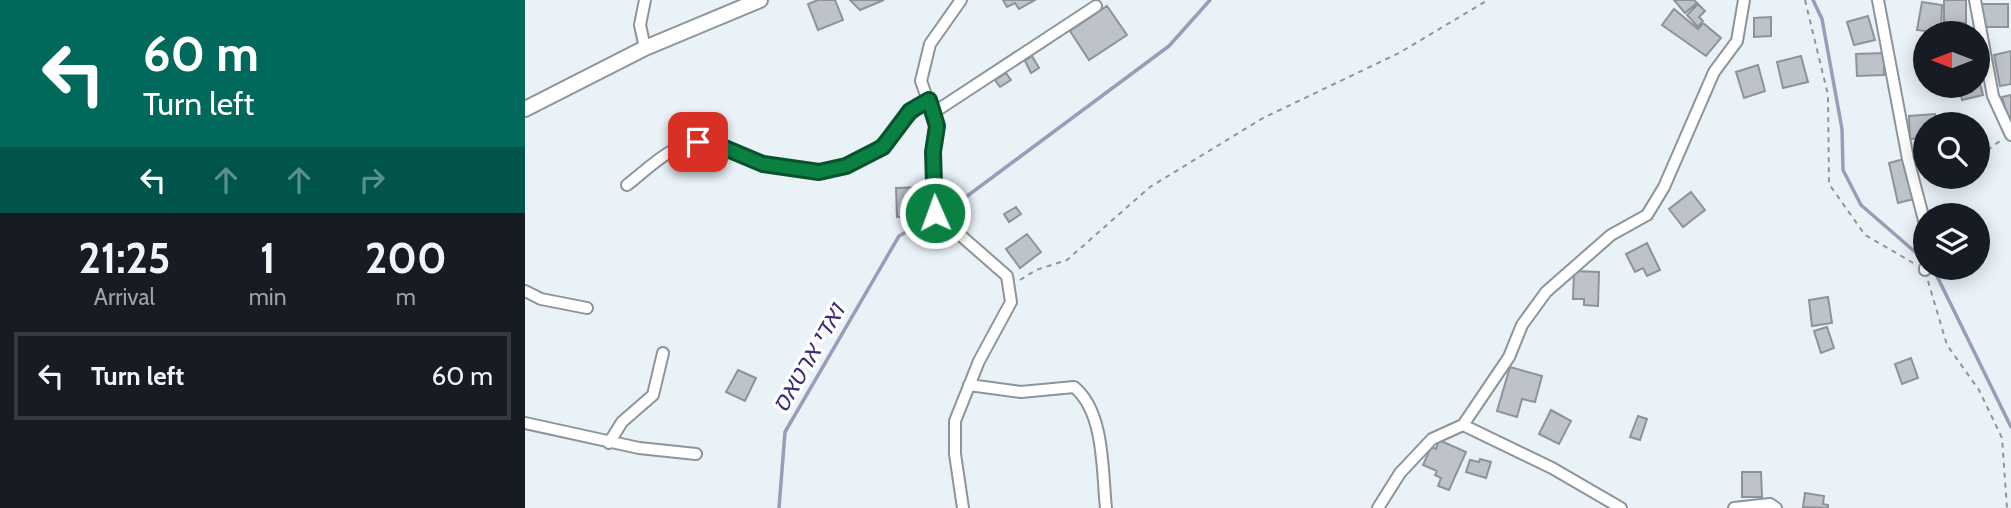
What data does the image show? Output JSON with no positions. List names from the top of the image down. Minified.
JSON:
{"water":["ואדי ארטאס"],"north":"left","page":{"turn":["60 m","Turn left"],"eta":["21:25","Arrival","1","min","200","m"],"list":[{"name":"Turn left","value":"60 m"}]}}
